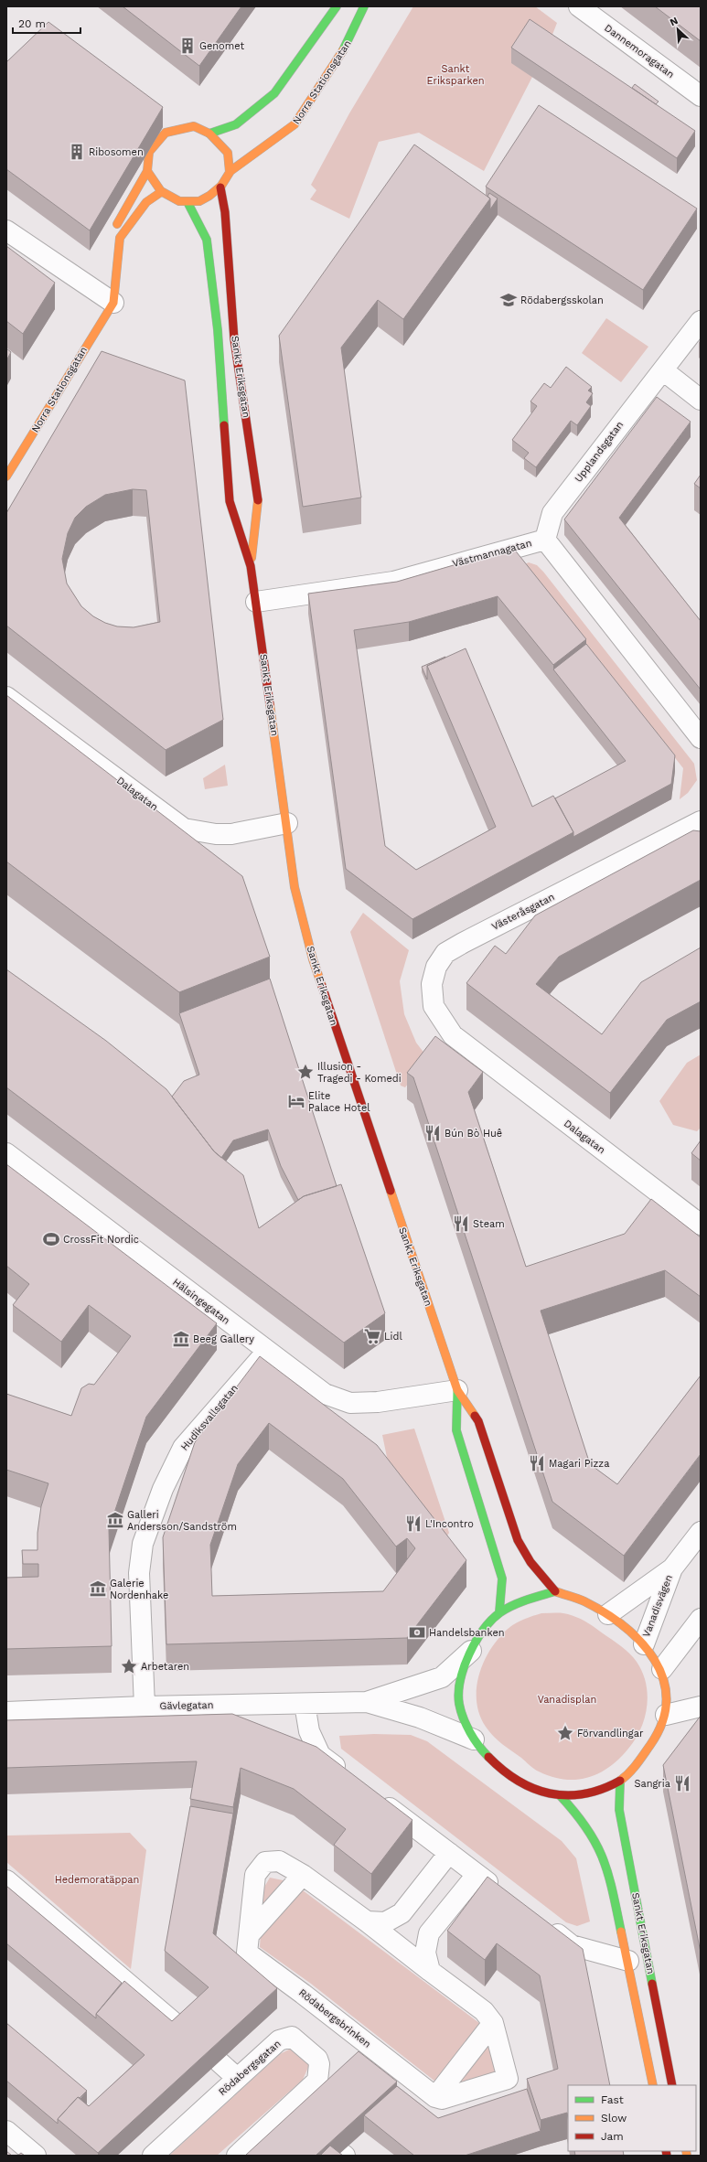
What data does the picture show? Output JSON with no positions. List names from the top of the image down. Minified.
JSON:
{"streets":{"main road":["Norra Stationsgatan","Sankt Eriksgatan"],"street":["Dannemoragatan","Upplandsgatan","Västmannagatan","Dalagatan","Västeråsgatan","Hälsingegatan","Hudiksvallsgatan","Vanadisvägen","Gävlegatan","Rödabergsbrinken","Rödabergsgatan"]},"crossings":[["Norra Stationsgatan","Sankt Eriksgatan"],["Sankt Eriksgatan","Västmannagatan"],["Sankt Eriksgatan","Dalagatan"],["Sankt Eriksgatan","Hälsingegatan"],["Upplandsgatan","Västmannagatan"],["Dalagatan","Västeråsgatan"],["Hälsingegatan","Hudiksvallsgatan"],["Hudiksvallsgatan","Gävlegatan"]],"parks":["Sankt Eriksparken","Vanadisplan","Hedemoratäppan"],"places":{"building":["Genomet","Ribosomen"],"school or university":["Rödabergsskolan"],"place":["Illusion - Tragedi - Komedi","Arbetaren","Förvandlingar"],"hotel":["Elite Palace Hotel"],"restaurant":["Bún Bò Huê","Steam","Magari Pizza","L'Incontro","Sangria"],"sports":["CrossFit Nordic"],"supermarket":["Lidl"],"museum":["Beeg Gallery","Galleri Andersson/Sandström","Galerie Nordenhake"],"bank":["Handelsbanken"]},"legend":["Fast","Slow","Jam"],"scale_bar":"20 m","north":"top left"}
